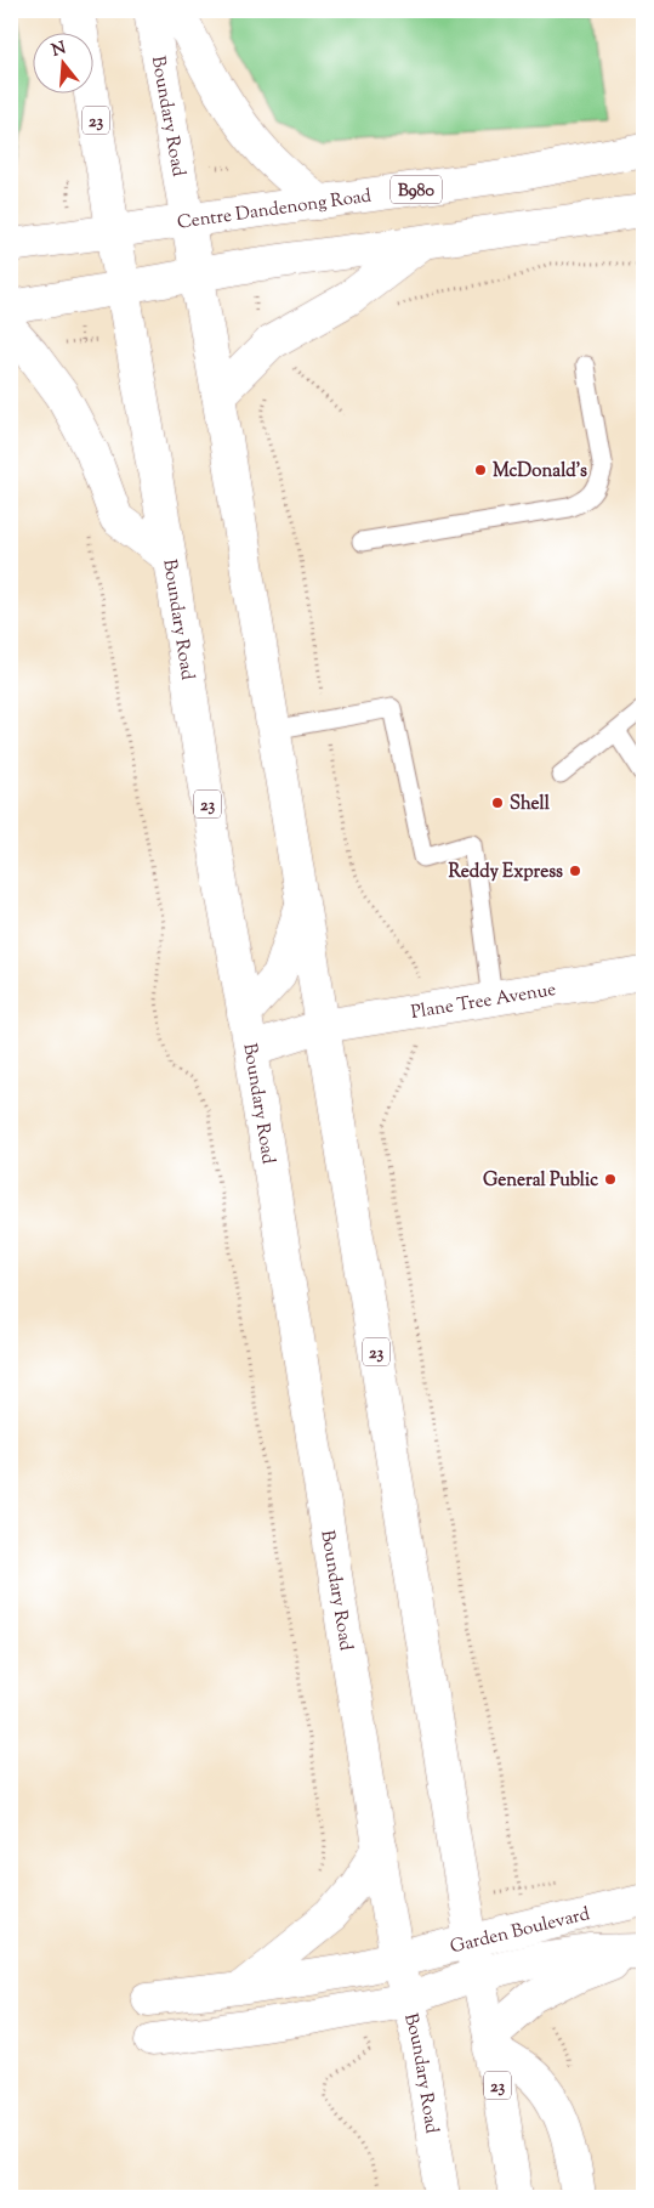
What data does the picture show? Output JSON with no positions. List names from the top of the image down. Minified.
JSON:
{"streets":{"main road":["Boundary Road","23","B980","Centre Dandenong Road","Plane Tree Avenue","Garden Boulevard"]},"crossings":[["Boundary Road","Centre Dandenong Road"],["Boundary Road","Plane Tree Avenue"],["Boundary Road","Garden Boulevard"]],"places":["McDonald's","Shell","Reddy Express","General Public"],"north":"top"}
